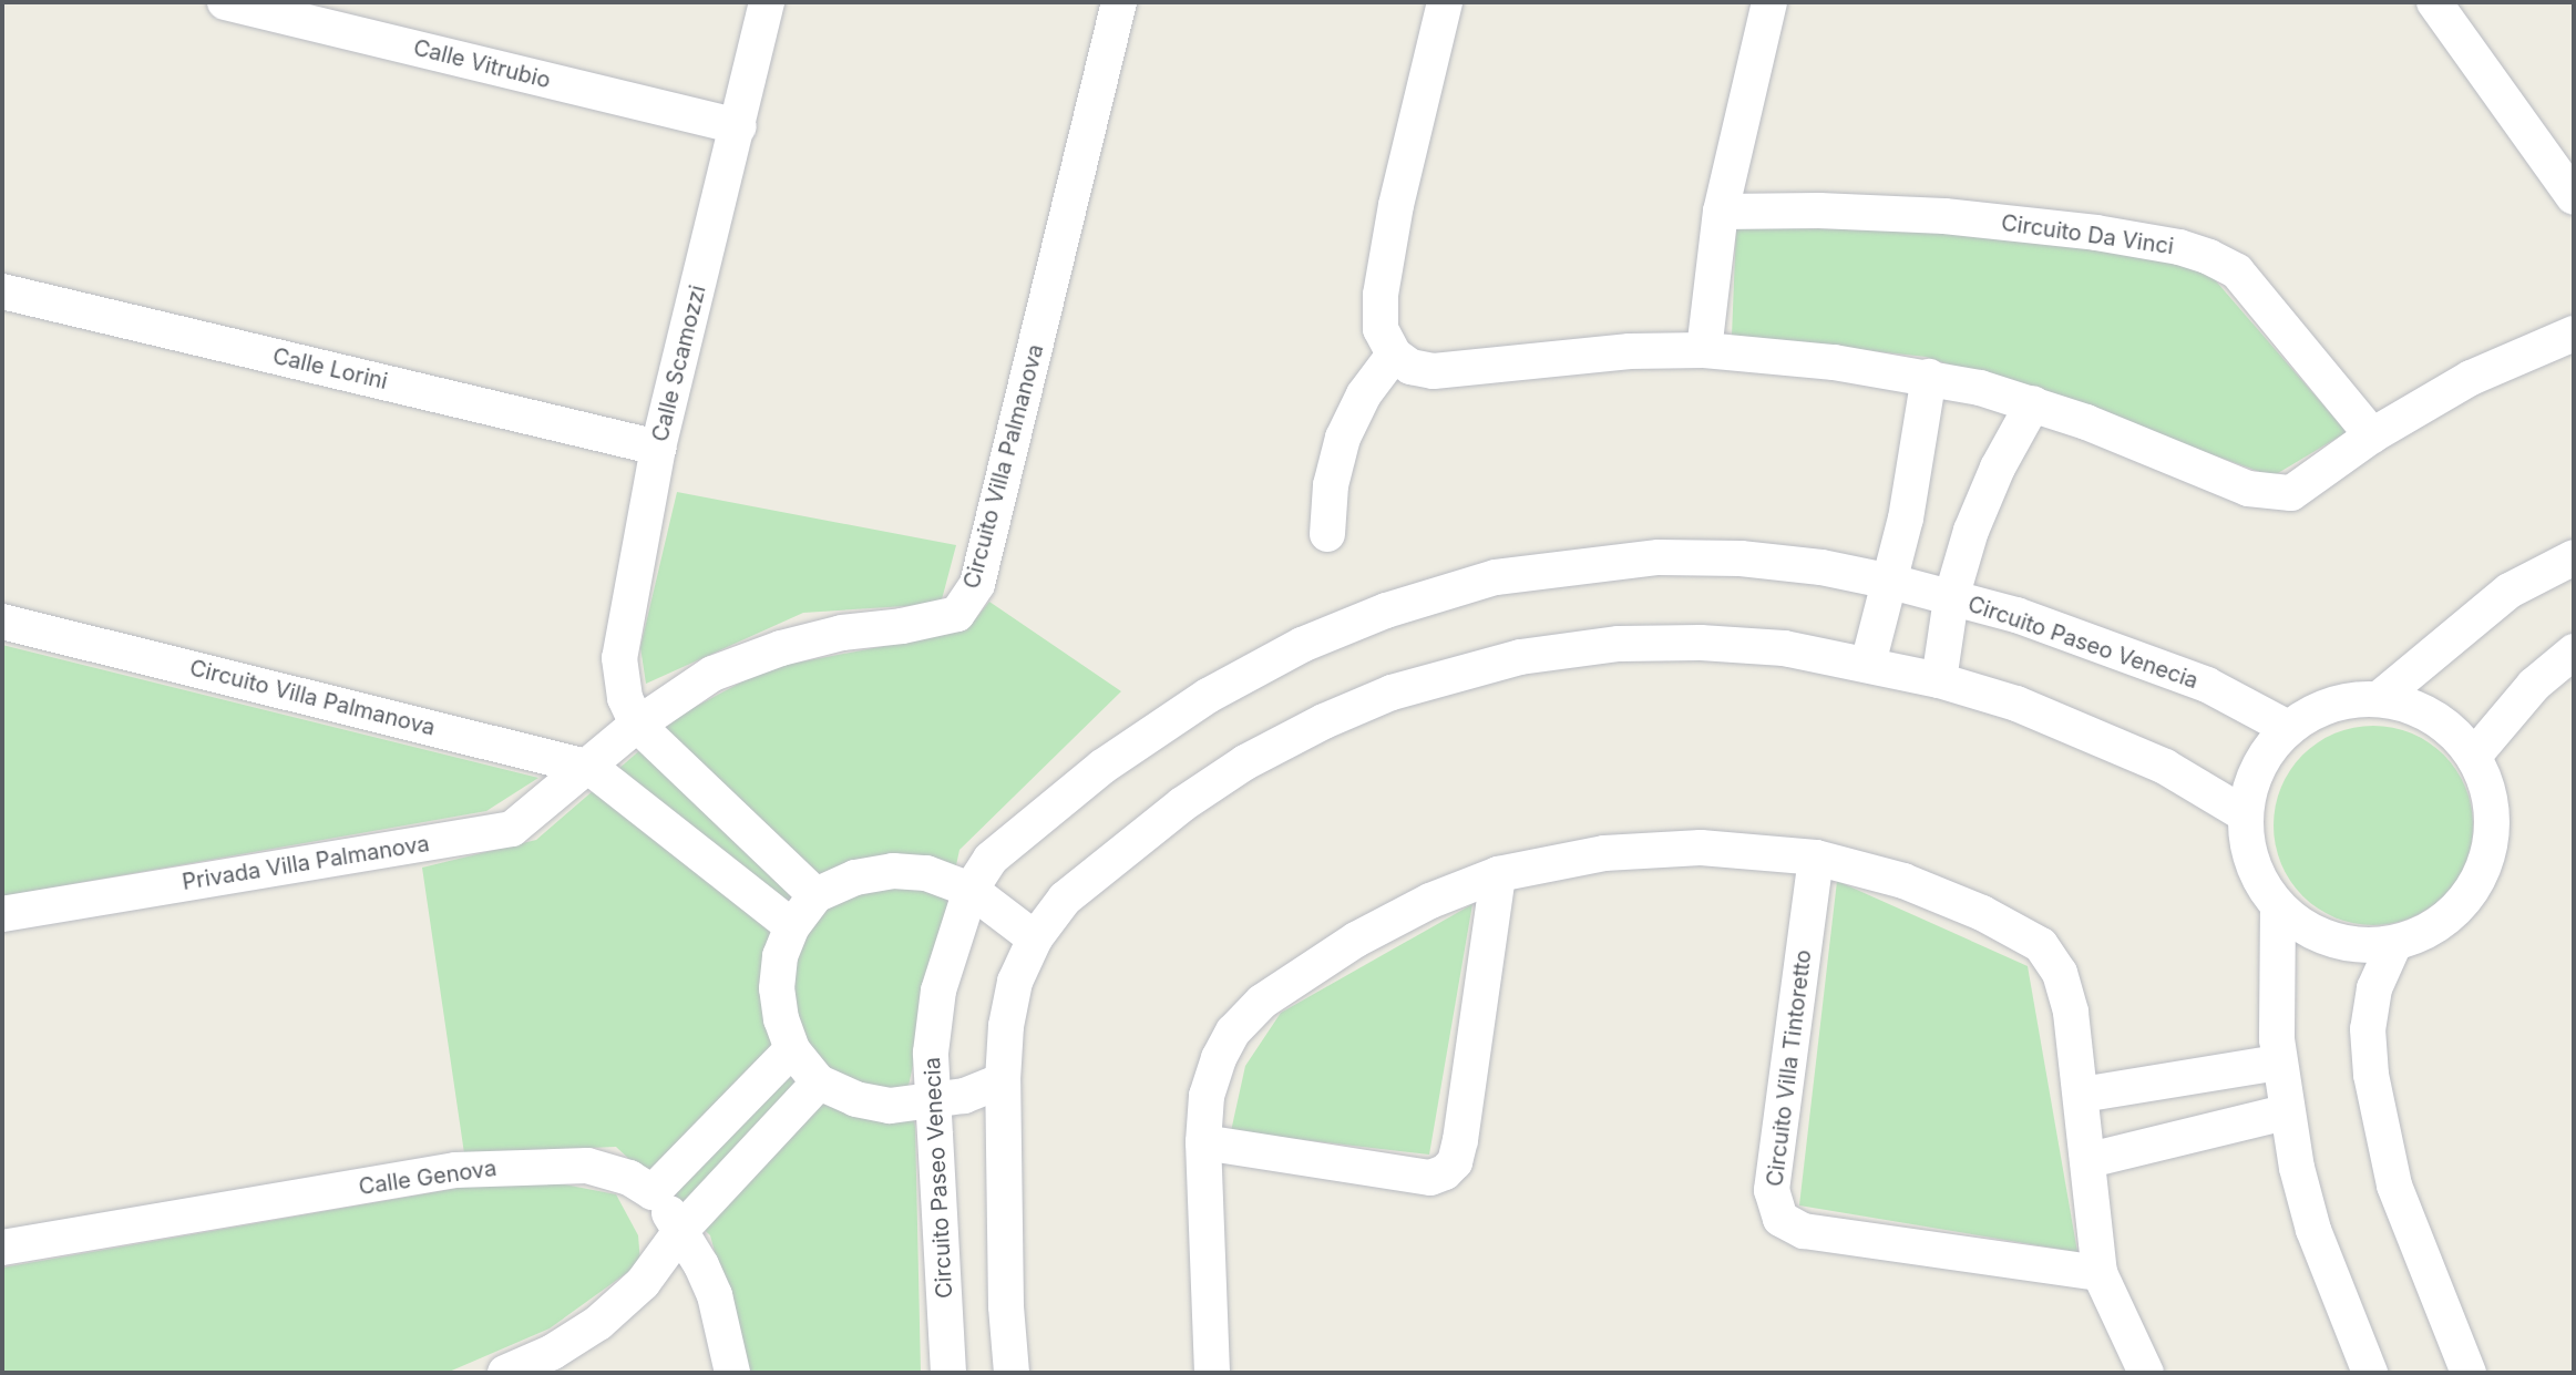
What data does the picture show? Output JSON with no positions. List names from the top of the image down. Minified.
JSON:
{"streets":{"street":["Calle Vitrubio","Circuito Da Vinci","Calle Scamozzi","Calle Lorini","Circuito Villa Palmanova","Circuito Paseo Venecia","Privada Villa Palmanova","Circuito Villa Tintoretto","Calle Genova"]},"crossings":[["Calle Vitrubio","Calle Scamozzi"],["Calle Scamozzi","Calle Lorini"],["Calle Scamozzi","Circuito Villa Palmanova"],["Circuito Villa Palmanova","Privada Villa Palmanova"]]}
